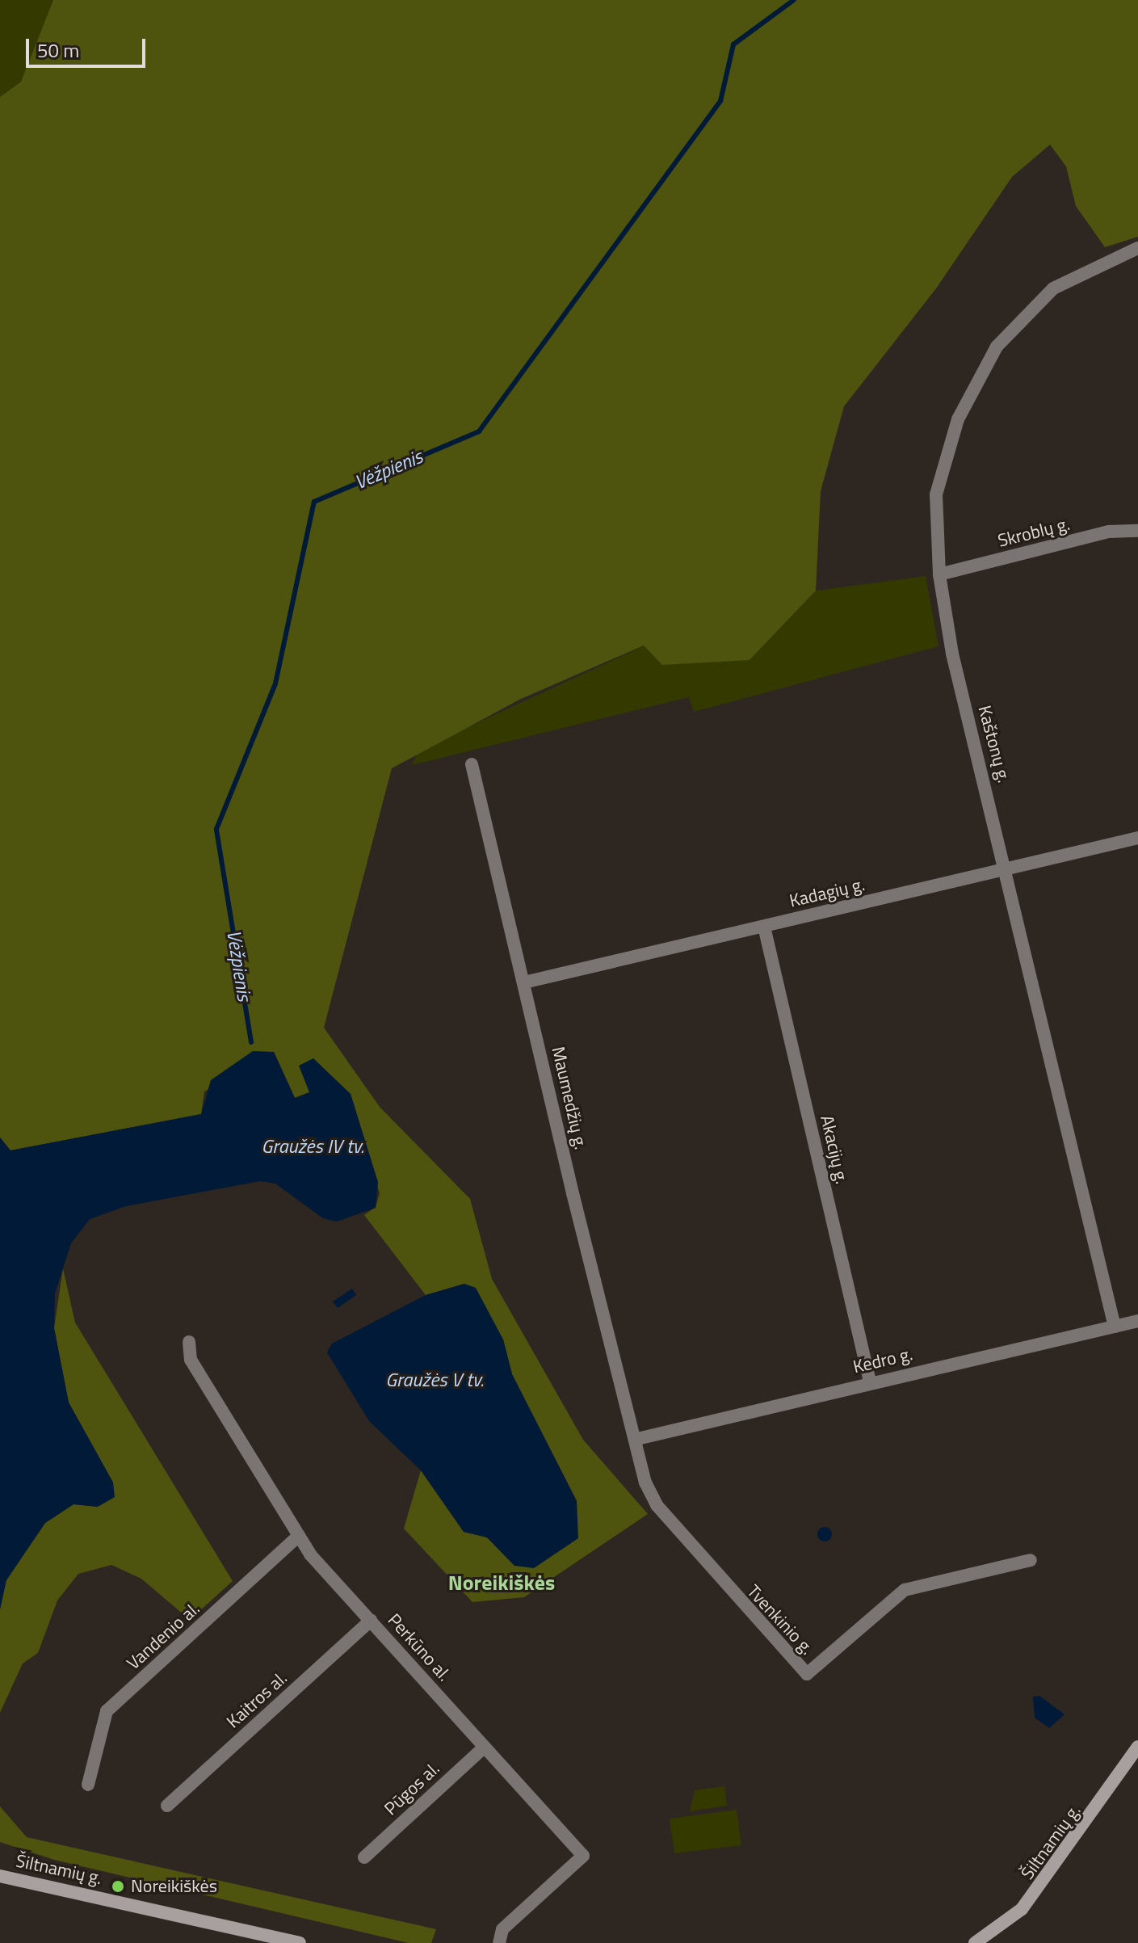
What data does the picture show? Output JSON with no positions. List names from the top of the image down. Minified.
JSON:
{"streets":{"main road":["Šiltnamių g."],"street":["Skroblų g.","Kaštonų g.","Kadagių g.","Maumedžių g.","Akacijų g.","Kedro g.","Tvenkinio g.","Vandenio al.","Perkūno al.","Kaitros al.","Pūgos al."]},"crossings":[["Skroblų g.","Kaštonų g."],["Kaštonų g.","Kadagių g."],["Kaštonų g.","Kedro g."],["Kadagių g.","Maumedžių g."],["Kadagių g.","Akacijų g."],["Maumedžių g.","Kedro g."],["Maumedžių g.","Tvenkinio g."],["Akacijų g.","Kedro g."],["Kedro g.","Tvenkinio g."],["Vandenio al.","Perkūno al."],["Perkūno al.","Kaitros al."],["Perkūno al.","Pūgos al."]],"districts":["Noreikiškės"],"water":["Vėžpienis","Graužės IV tv.","Graužės V tv."],"places":["Noreikiškės"],"scale_bar":"50 m"}
